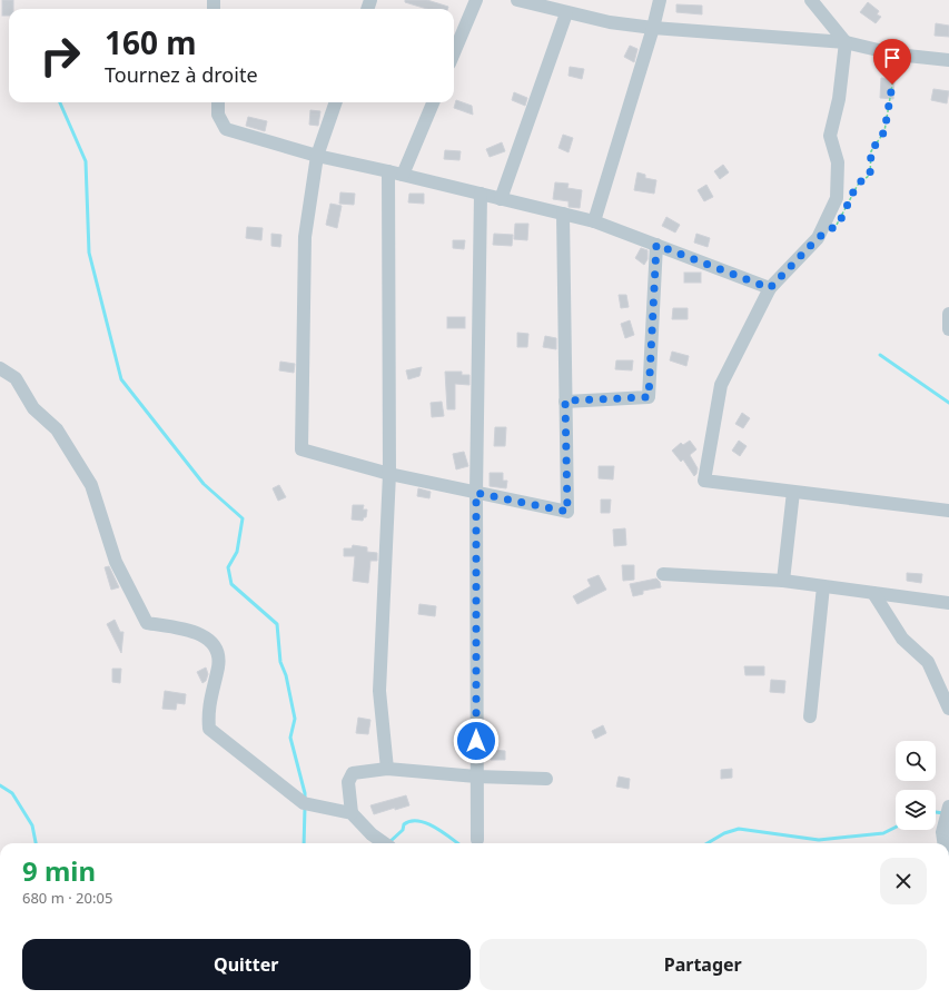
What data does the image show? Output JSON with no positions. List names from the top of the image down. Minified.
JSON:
{"page":{"turn":["160 m","Tournez à droite"],"heading":["9 min","680 m · 20:05"],"buttons":["Quitter","Partager"]}}
